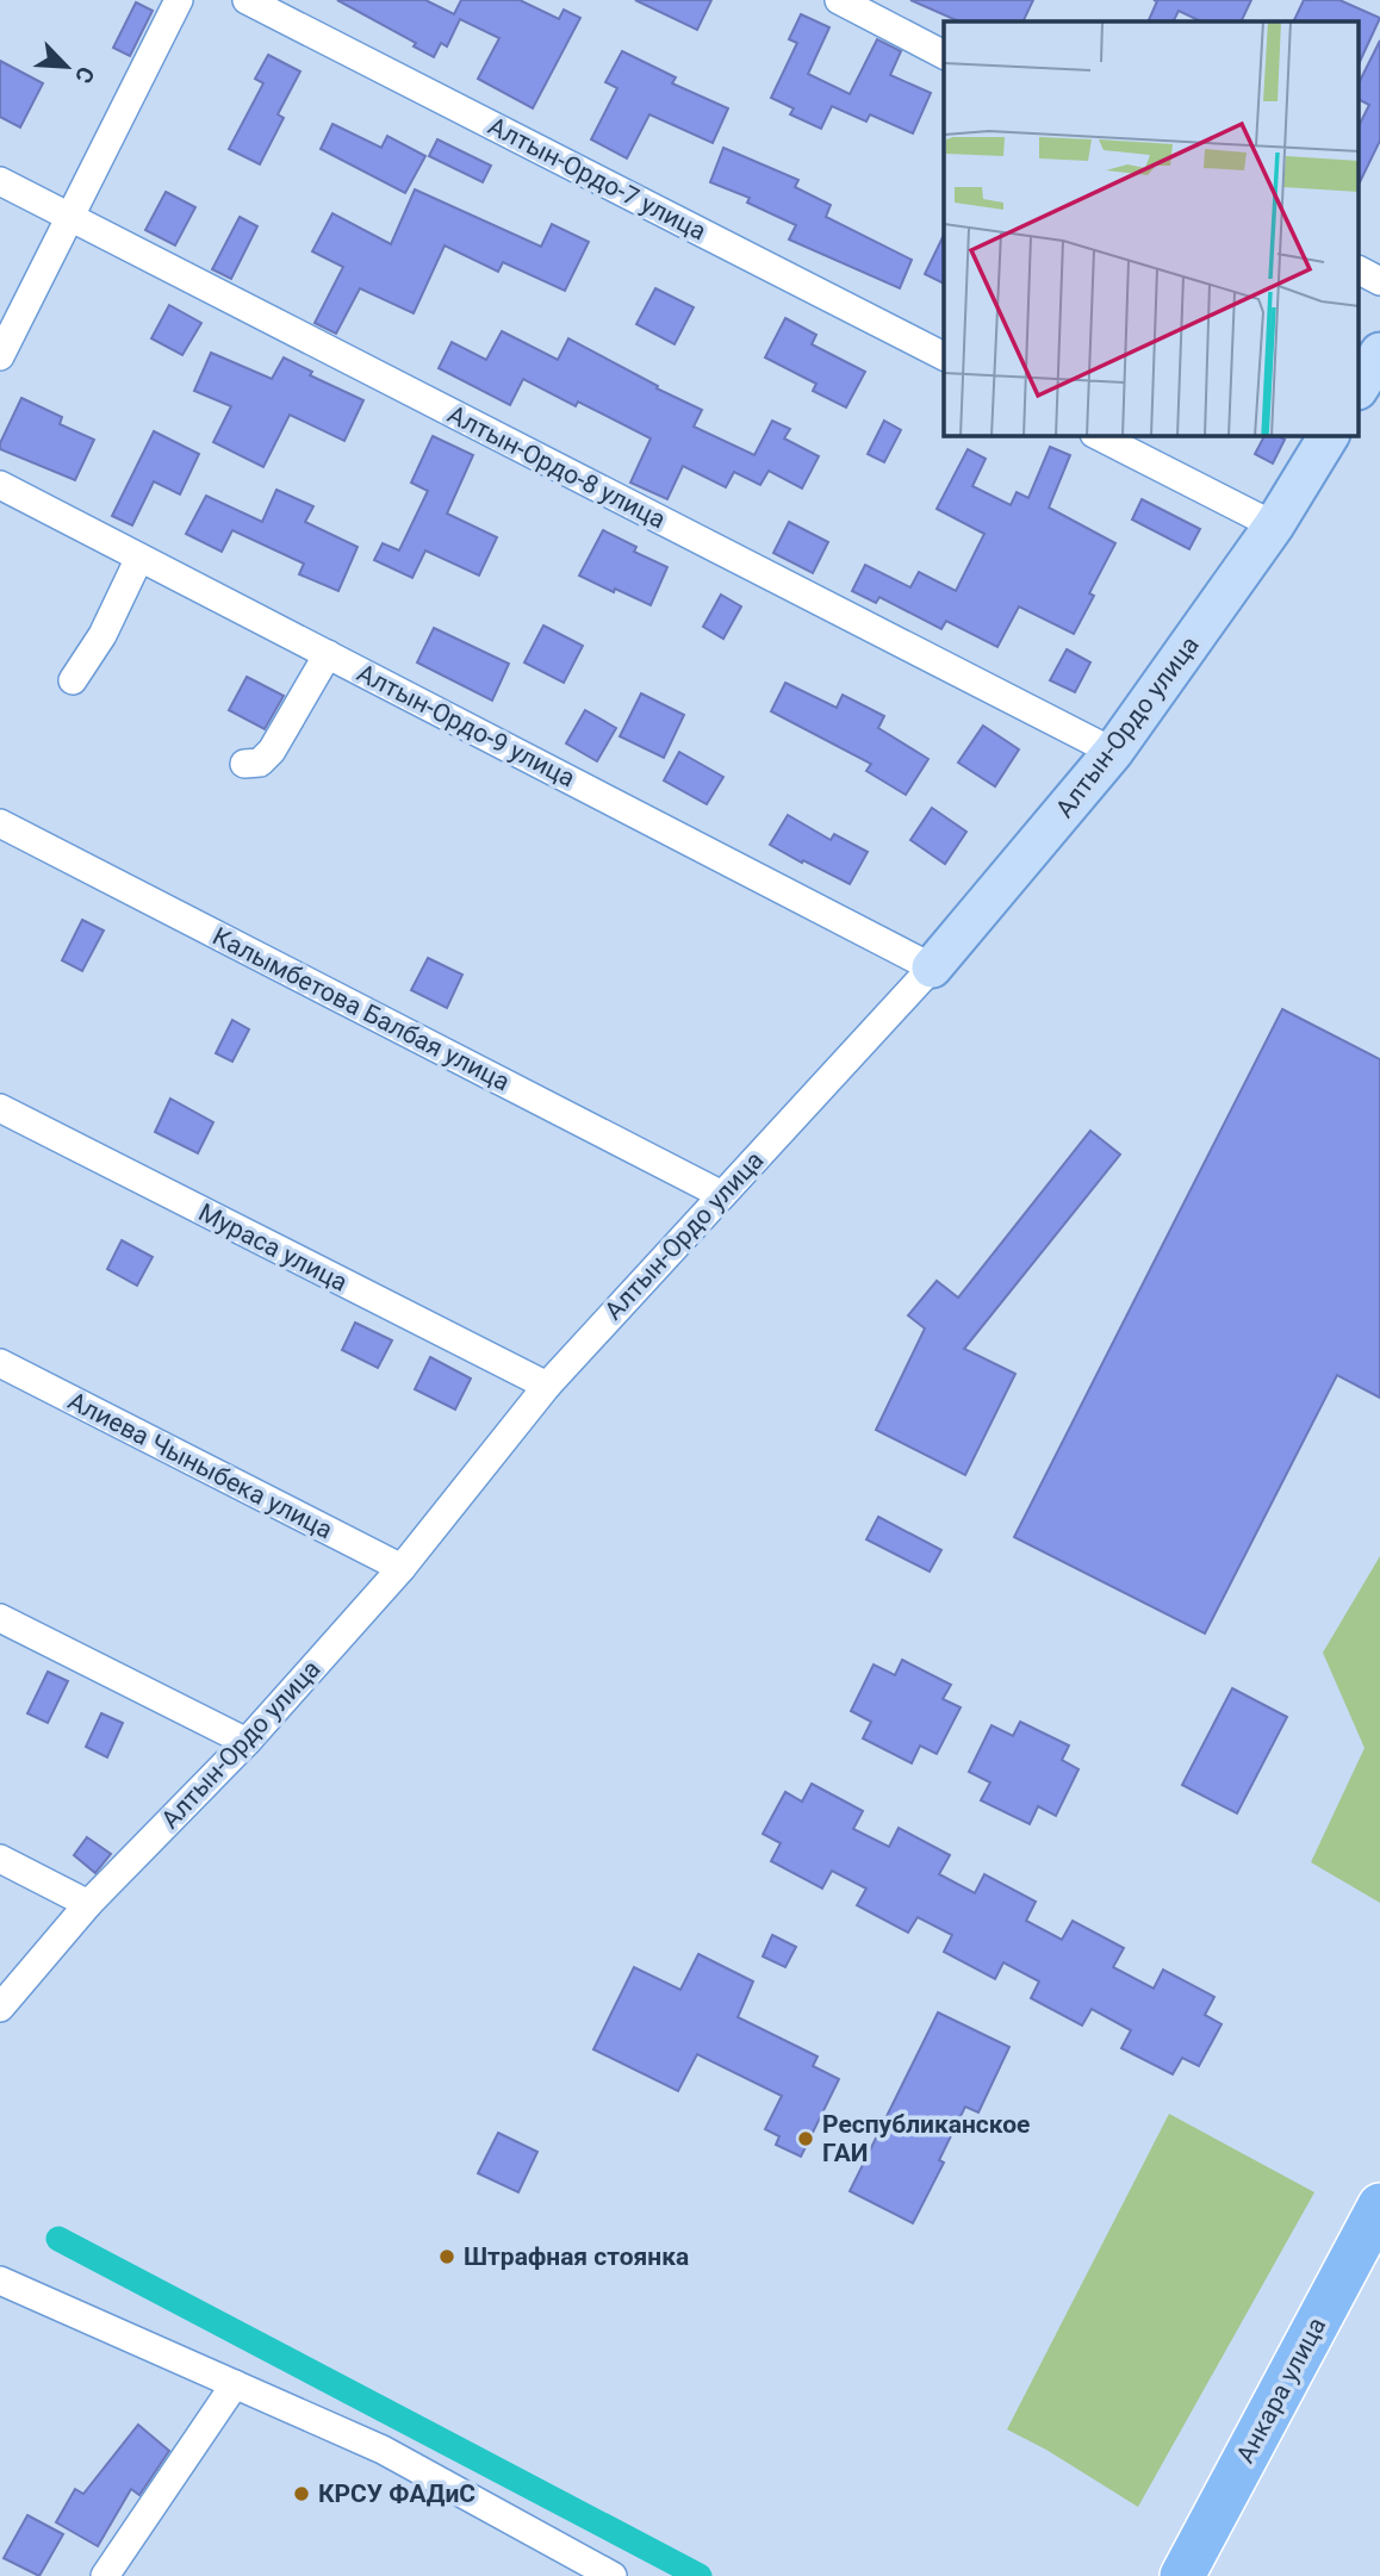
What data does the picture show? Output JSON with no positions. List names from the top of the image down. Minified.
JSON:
{"streets":{"main road":["Анкара улица"],"street":["Алтын-Ордо-7 улица","Алтын-Ордо-8 улица","Алтын-Ордо-9 улица","Алтын-Ордо улица","Калымбетова Балбая улица","Мураса улица","Алиева Чыныбека улица"]},"crossings":[["Алтын-Ордо-8 улица","Алтын-Ордо улица"],["Алтын-Ордо-9 улица","Алтын-Ордо улица"],["Алтын-Ордо улица","Калымбетова Балбая улица"],["Алтын-Ордо улица","Мураса улица"],["Алтын-Ордо улица","Алиева Чыныбека улица"]],"places":["Республиканское ГАИ","Штрафная стоянка","КРСУ ФАДиС"],"north":"bottom right"}
